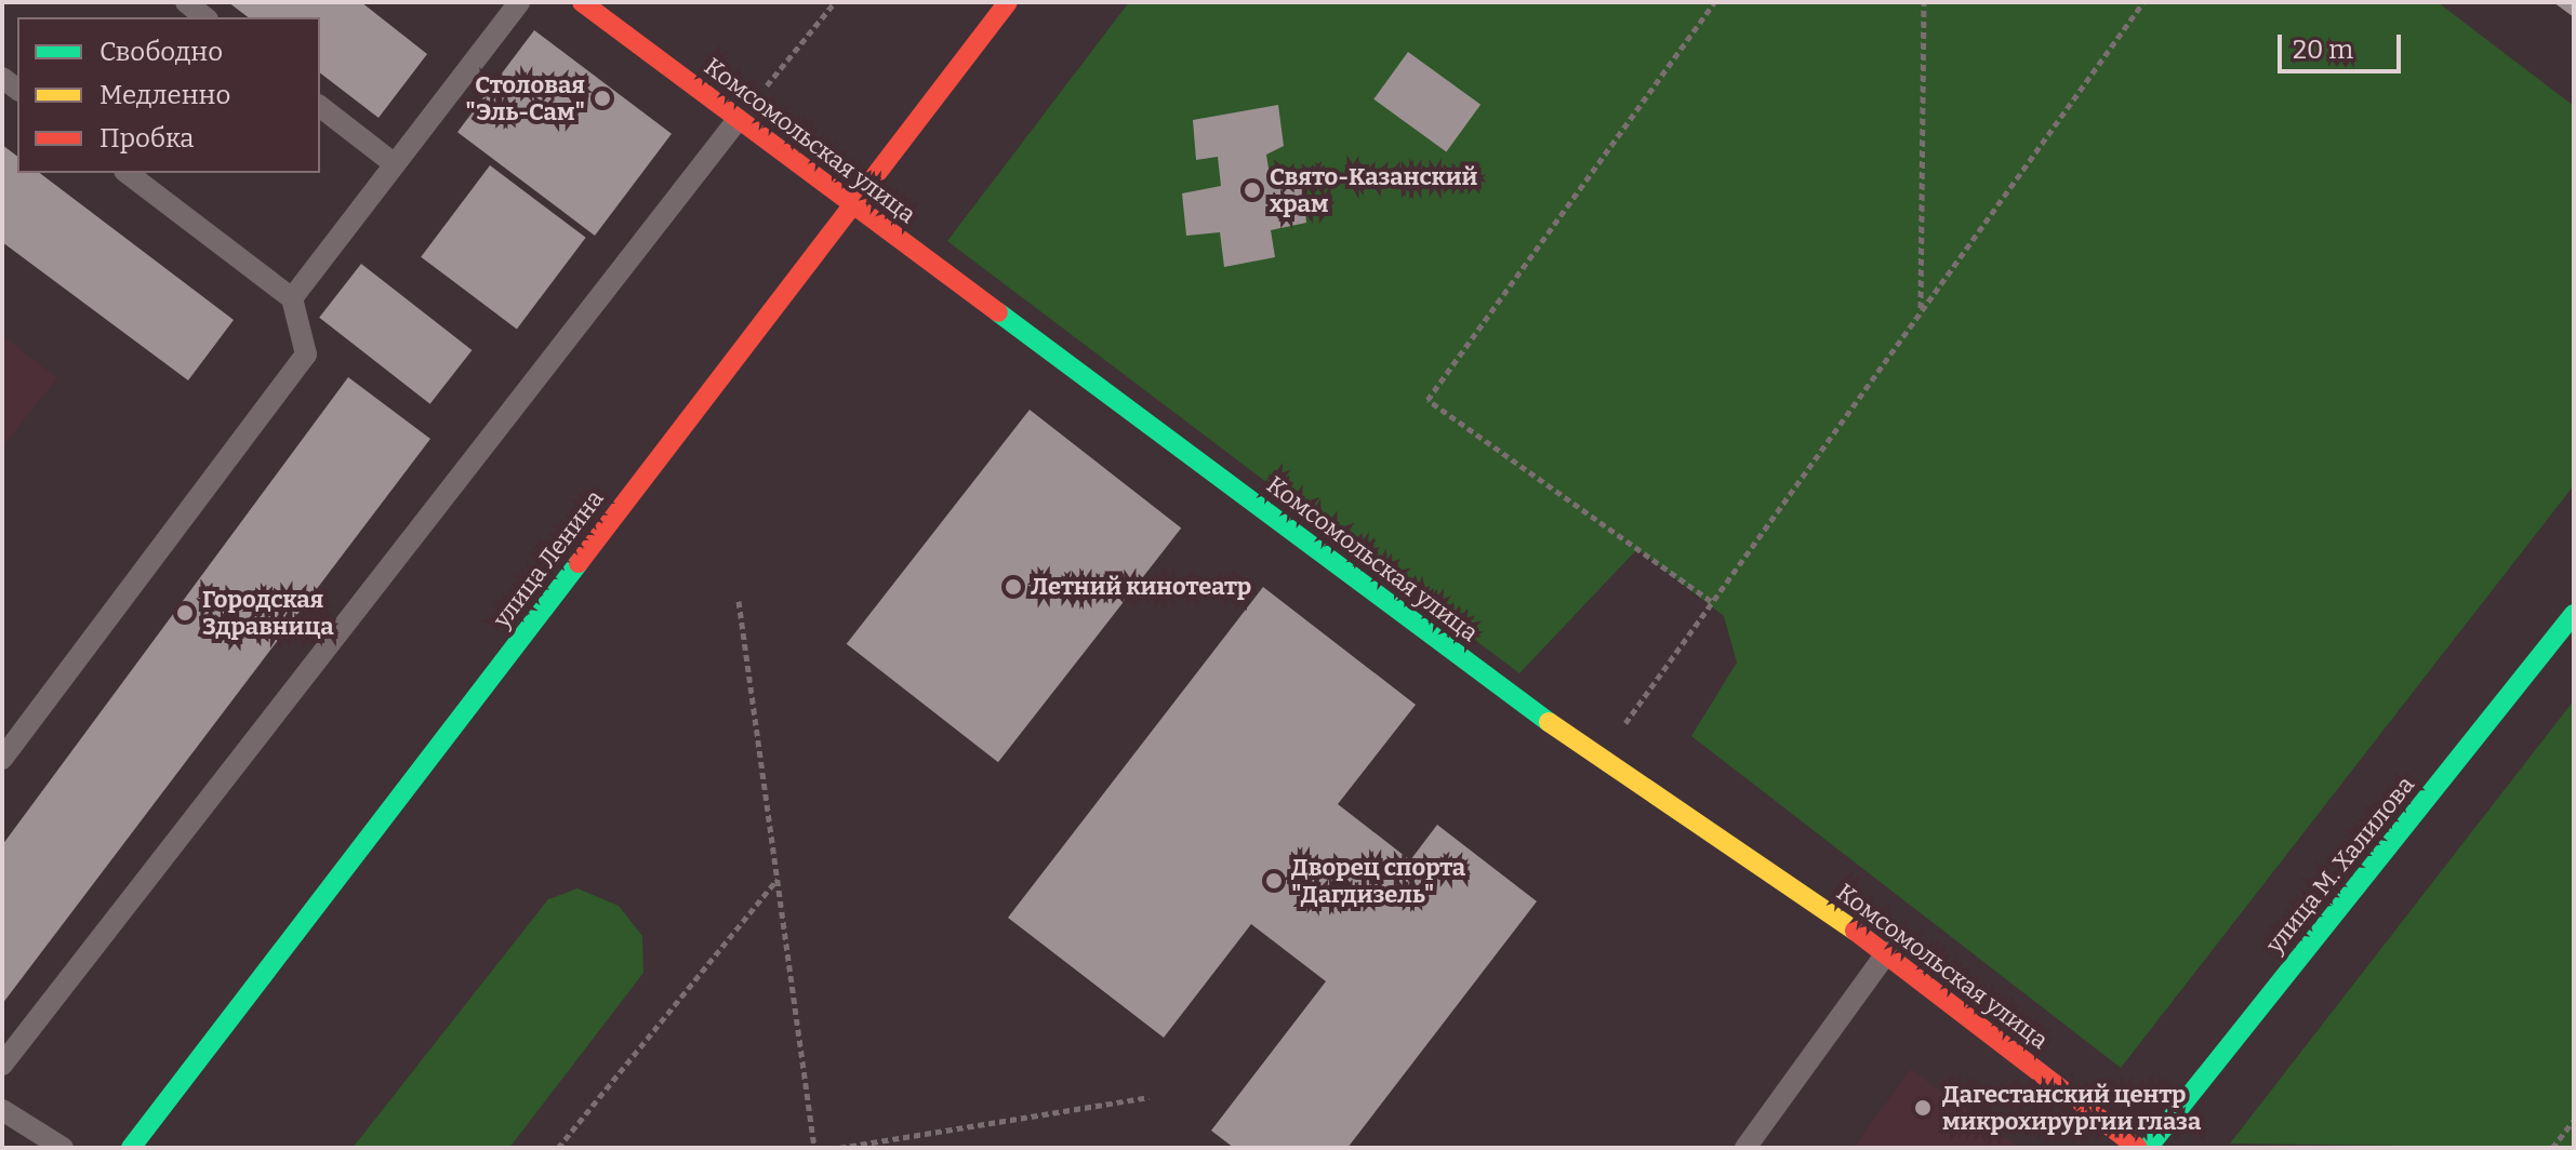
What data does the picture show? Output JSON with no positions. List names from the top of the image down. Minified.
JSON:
{"streets":{"street":["Комсомольская улица","улица Ленина","улица М. Халилова"]},"crossings":[["Комсомольская улица","улица Ленина"]],"places":["Столовая \"Эль-Сам\"","Свято-Казанский храм","Летний кинотеатр","Городская Здравница","Дворец спорта \"Дагдизель\"","Дагестанский центр микрохирургии глаза"],"legend":["Свободно","Медленно","Пробка"],"scale_bar":"20 m"}
